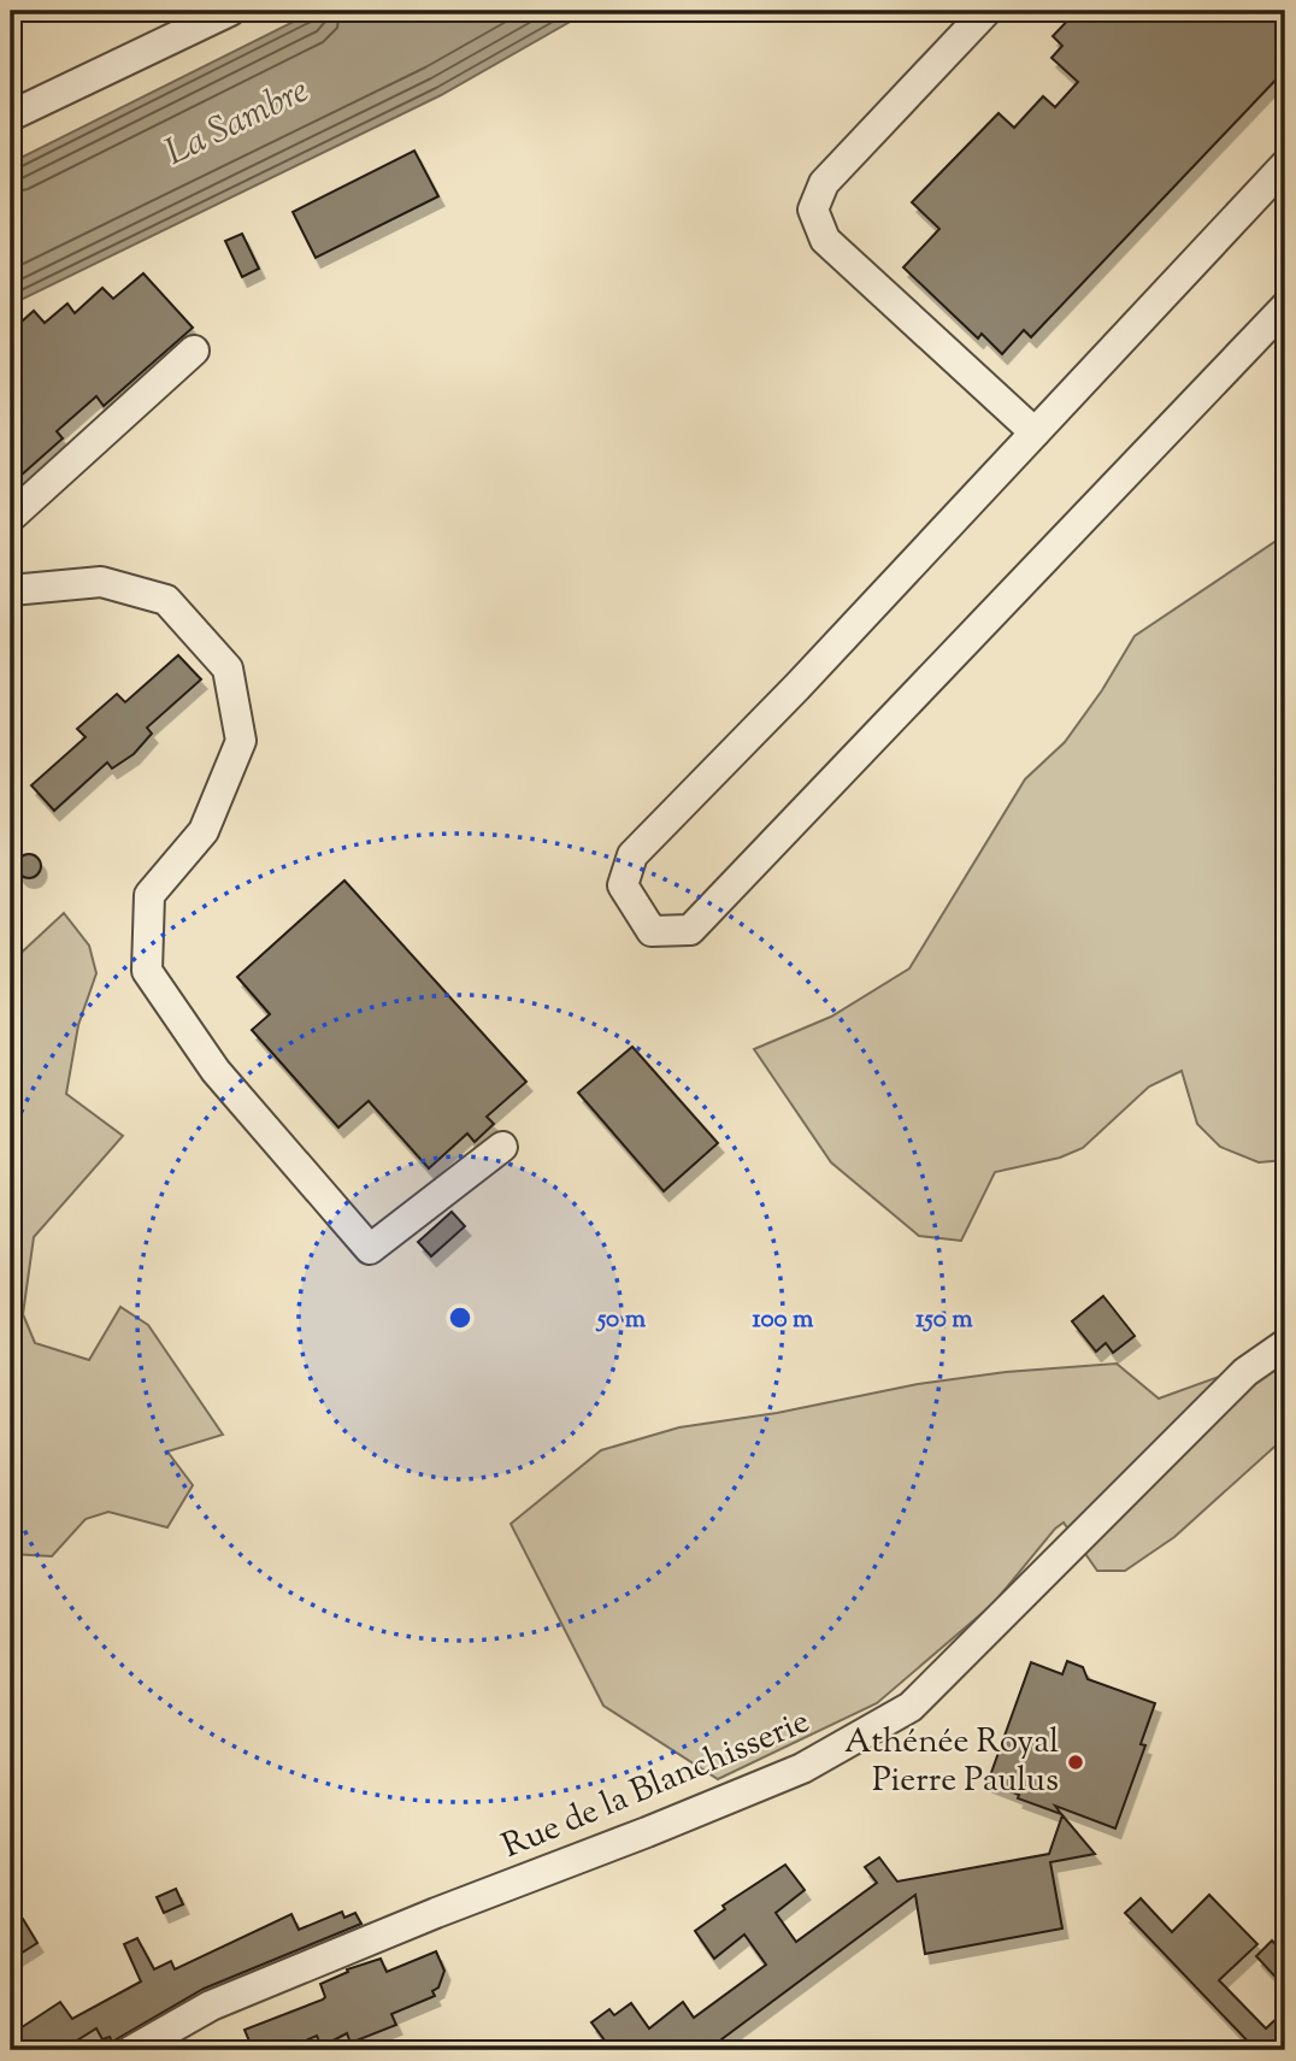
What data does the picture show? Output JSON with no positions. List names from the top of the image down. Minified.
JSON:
{"streets":{"street":["Rue de la Blanchisserie"]},"water":["La Sambre"],"places":["Athénée Royal Pierre Paulus"],"rings":["50 m","100 m","150 m"]}
